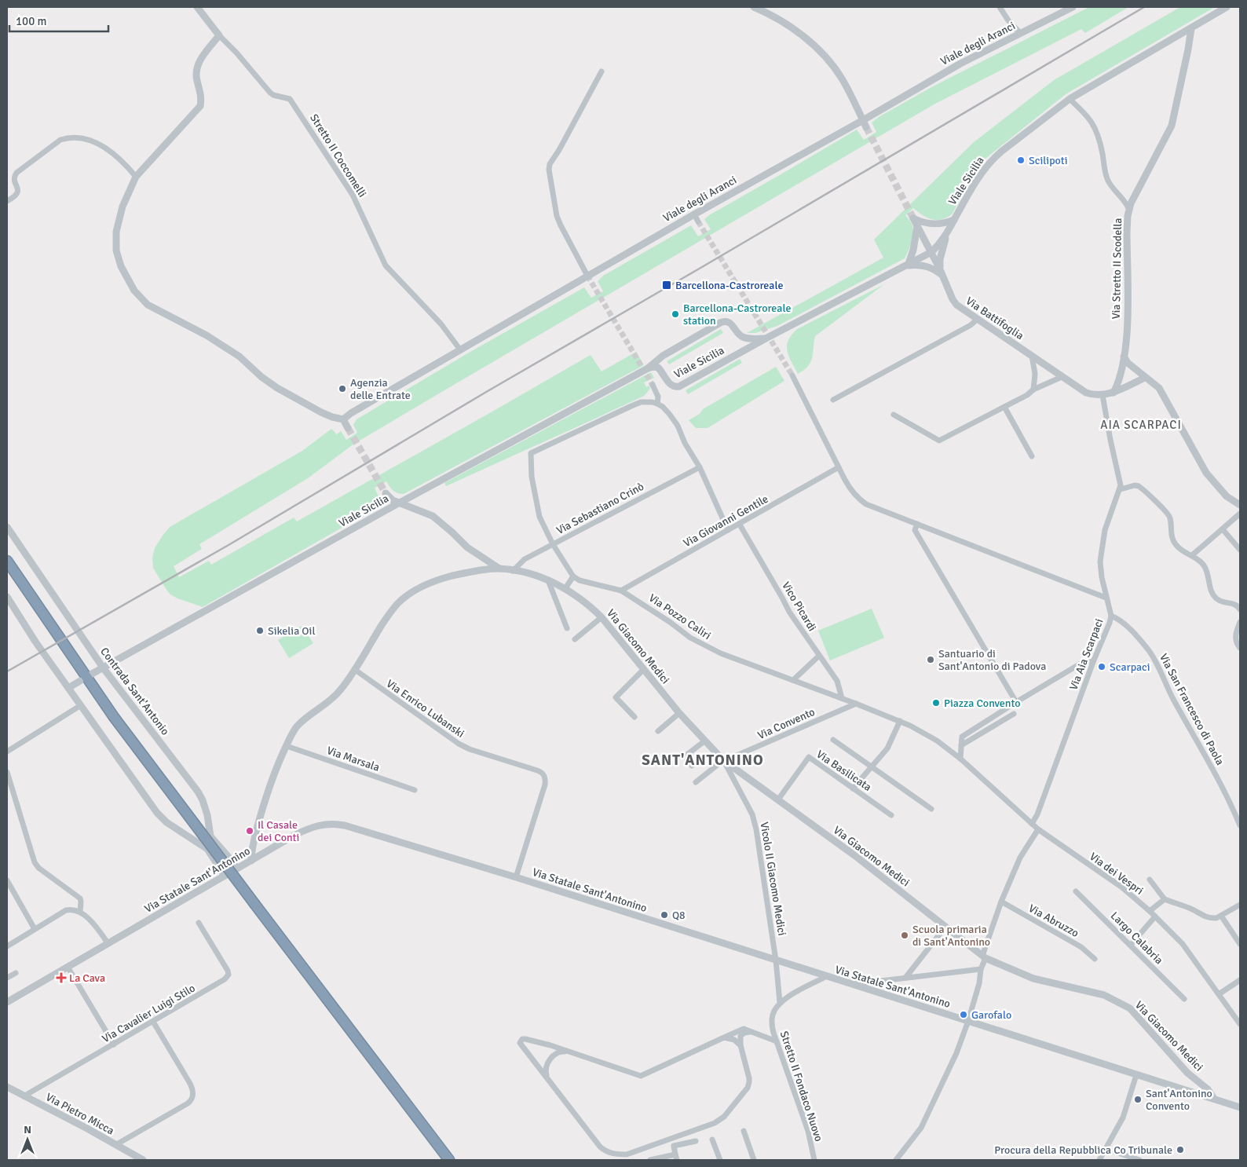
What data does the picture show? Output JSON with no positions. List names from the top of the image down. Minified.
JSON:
{"streets":{"street":["Viale degli Aranci","Stretto II Coccomelli","Viale Sicilia","Via Stretto II Scodella","Via Battifoglia","Via Sebastiano Crinò","Via Giovanni Gentile","Vico Picardi","Via Pozzo Caliri","Via Giacomo Medici","Via Aia Scarpaci","Contrada Sant'Antonio","Via Enrico Lubanski","Via San Francesco di Paola","Via Convento","Via Marsala","Via Basilicata","Via dei Vespri","Vicolo II Giacomo Medici","Via Statale Sant'Antonino","Via Abruzzo","Largo Calabria","Via Cavalier Luigi Stilo","Stretto II Fondaco Nuovo","Via Pietro Micca"]},"crossings":[["Viale degli Aranci","Stretto II Coccomelli"],["Viale Sicilia","Via Stretto II Scodella"],["Viale Sicilia","Via Battifoglia"],["Viale Sicilia","Contrada Sant'Antonio"],["Via Battifoglia","Via Aia Scarpaci"],["Via Sebastiano Crinò","Via Giacomo Medici"],["Via Giovanni Gentile","Vico Picardi"],["Via Giovanni Gentile","Via Pozzo Caliri"],["Vico Picardi","Via Pozzo Caliri"],["Via Pozzo Caliri","Via Convento"],["Via Giacomo Medici","Via Enrico Lubanski"],["Via Giacomo Medici","Via Convento"],["Via Giacomo Medici","Via Marsala"],["Via Giacomo Medici","Via Basilicata"],["Via Giacomo Medici","Vicolo II Giacomo Medici"],["Via Giacomo Medici","Via Statale Sant'Antonino"],["Via Aia Scarpaci","Via San Francesco di Paola"],["Via Aia Scarpaci","Via dei Vespri"],["Contrada Sant'Antonio","Via Statale Sant'Antonino"],["Via Enrico Lubanski","Via Statale Sant'Antonino"],["Via Convento","Vicolo II Giacomo Medici"],["Vicolo II Giacomo Medici","Via Statale Sant'Antonino"],["Vicolo II Giacomo Medici","Stretto II Fondaco Nuovo"],["Via Cavalier Luigi Stilo","Via Pietro Micca"]],"districts":["AIA SCARPACI","SANT'ANTONINO"],"places":{"other":["Scilipoti","Barcellona-Castroreale station","Agenzia delle Entrate","Sikelia Oil","Santuario di Sant'Antonio di Padova","Scarpaci","Piazza Convento","Il Casale dei Conti","Q8","Scuola primaria di Sant'Antonino","Garofalo","Sant'Antonino Convento","Procura della Repubblica Co Tribunale"],"transit":["Barcellona-Castroreale"],"health":["La Cava"]},"scale_bar":"100 m","north":"top"}
